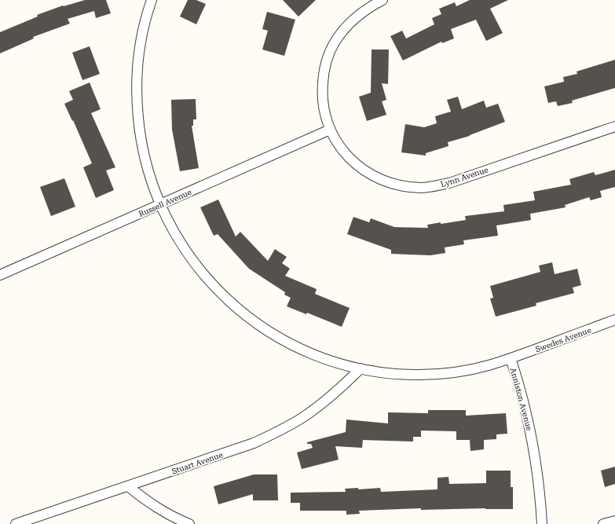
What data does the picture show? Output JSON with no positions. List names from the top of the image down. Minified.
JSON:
{"streets":{"street":["Lynn Avenue","Russell Avenue","Swedes Avenue","Anniston Avenue","Stuart Avenue"]},"crossings":[["Lynn Avenue","Russell Avenue"],["Russell Avenue","Anniston Avenue"],["Swedes Avenue","Anniston Avenue"],["Anniston Avenue","Stuart Avenue"]]}
